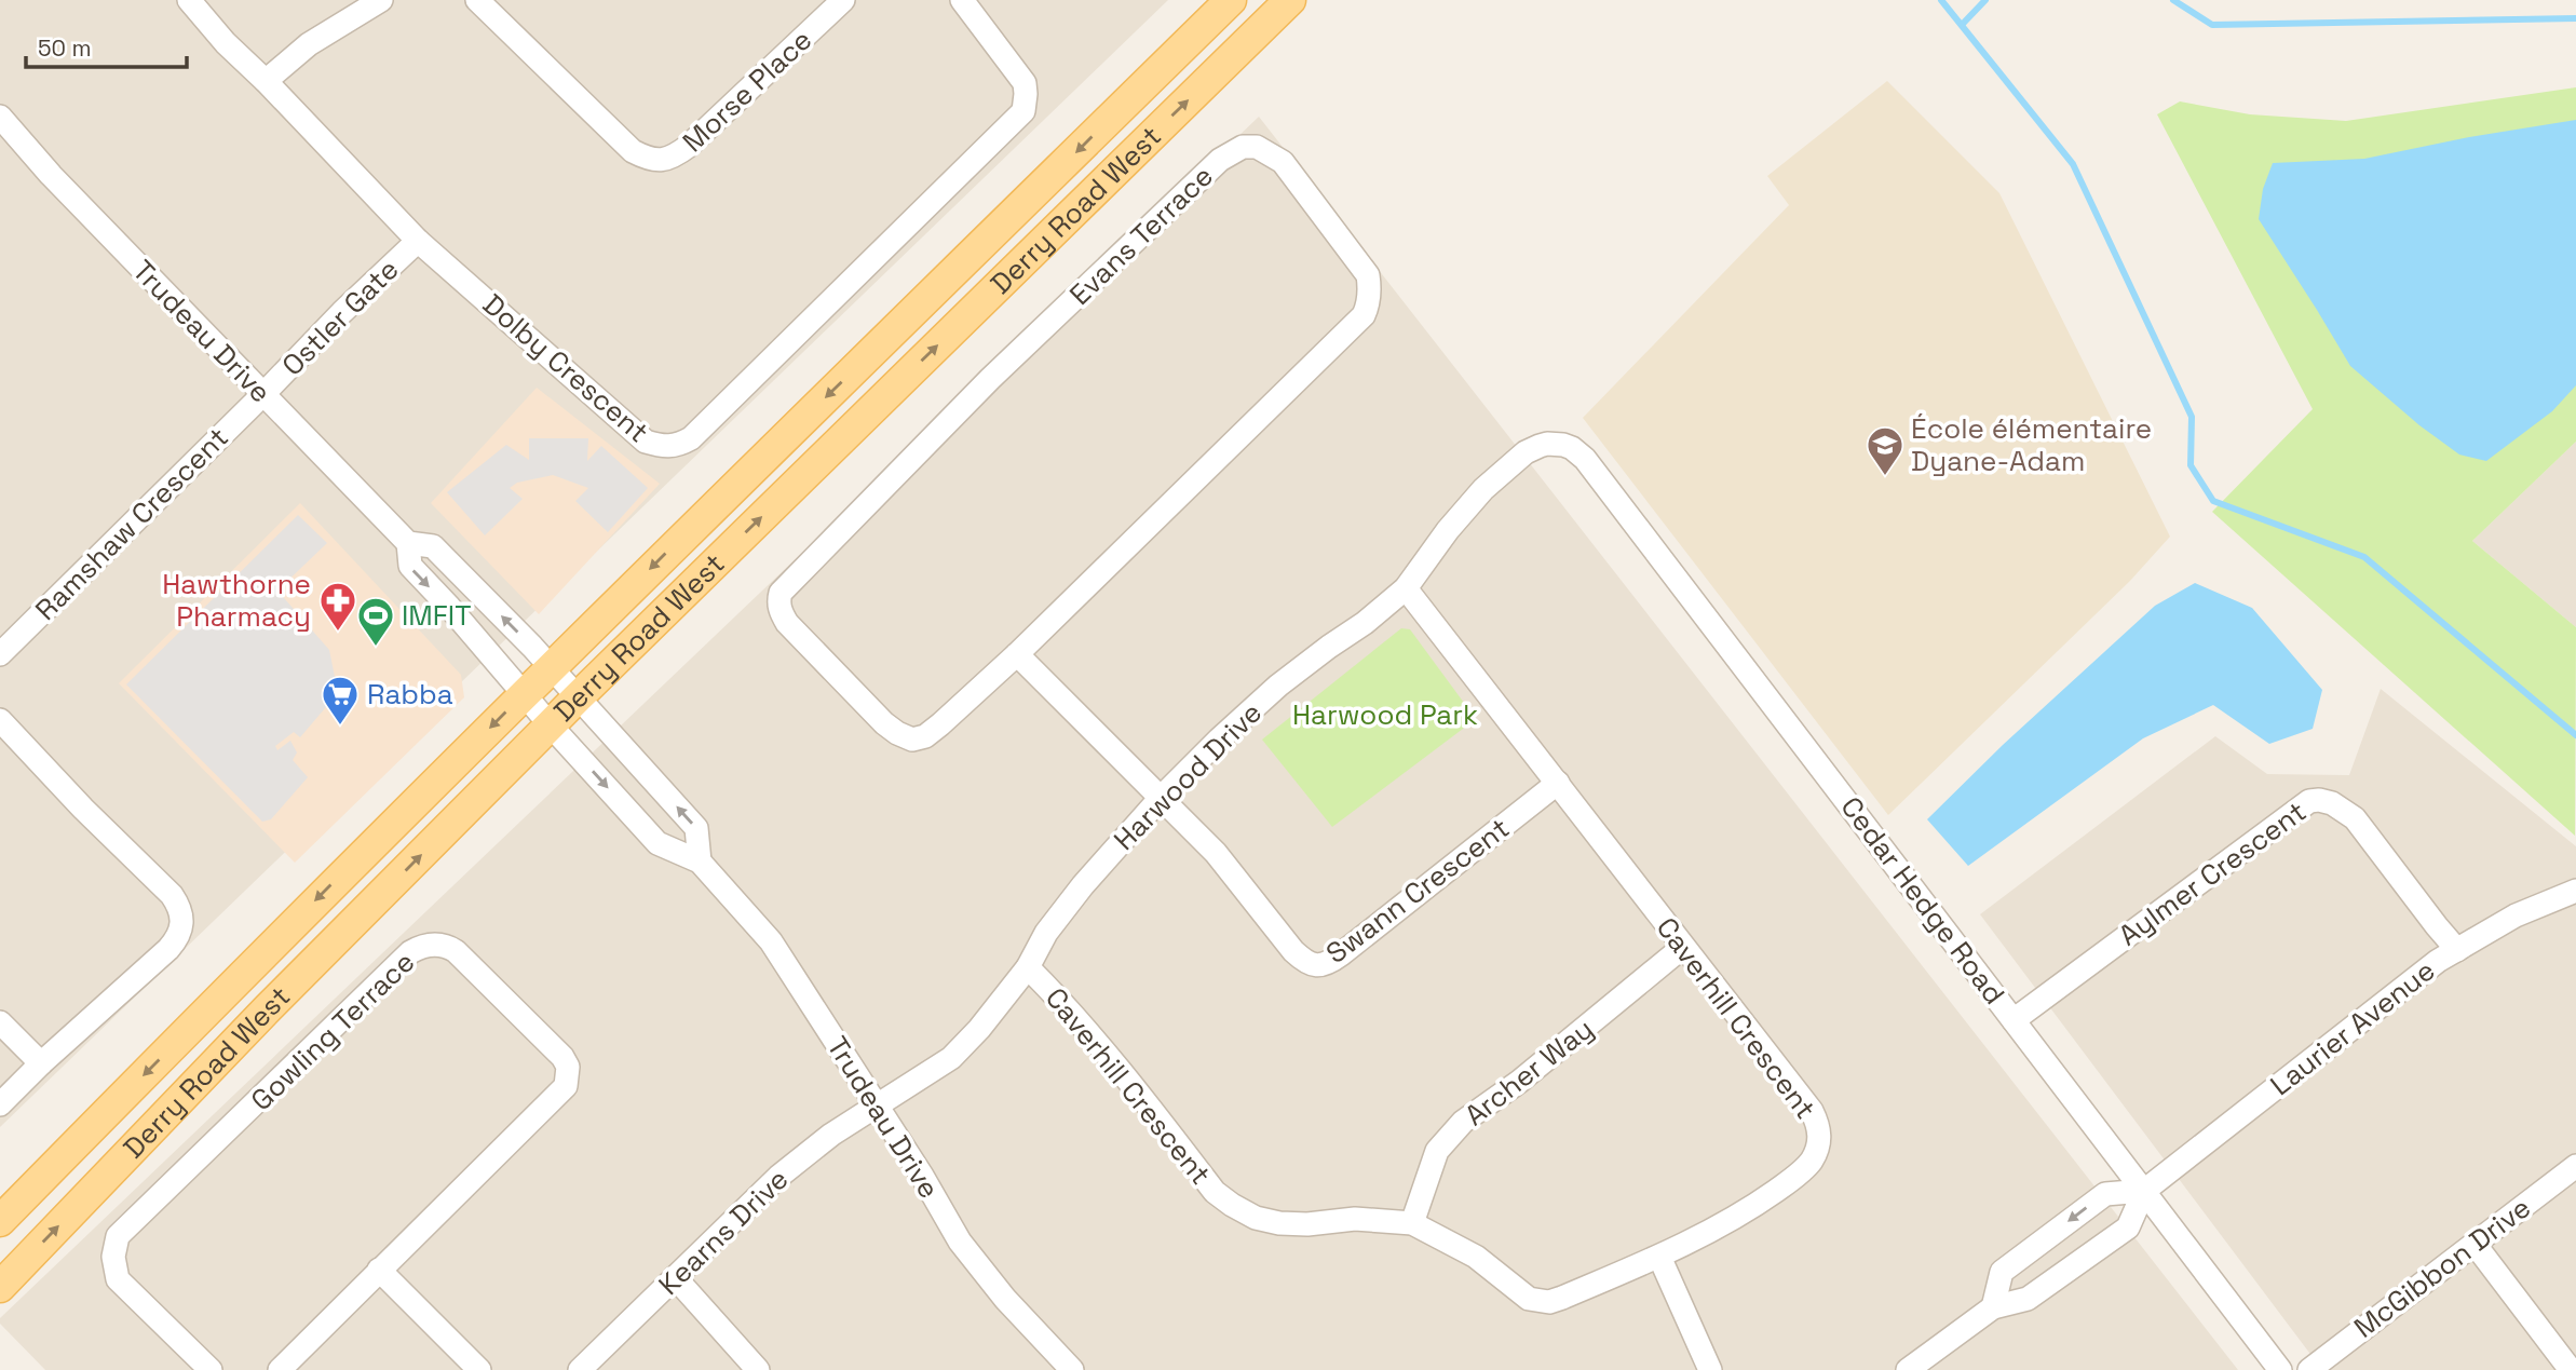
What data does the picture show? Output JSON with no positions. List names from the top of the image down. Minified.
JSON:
{"streets":{"main road":["Derry Road West"],"street":["Morse Place","Evans Terrace","Ostler Gate","Trudeau Drive","Dolby Crescent","Ramshaw Crescent","Harwood Drive","Aylmer Crescent","Swann Crescent","Cedar Hedge Road","Caverhill Crescent","Laurier Avenue","Gowling Terrace","Archer Way","Kearns Drive","McGibbon Drive"]},"crossings":[["Derry Road West","Trudeau Drive"],["Ostler Gate","Trudeau Drive"],["Ostler Gate","Dolby Crescent"],["Ostler Gate","Ramshaw Crescent"],["Trudeau Drive","Ramshaw Crescent"],["Trudeau Drive","Harwood Drive"],["Trudeau Drive","Kearns Drive"],["Harwood Drive","Swann Crescent"],["Harwood Drive","Cedar Hedge Road"],["Harwood Drive","Caverhill Crescent"],["Harwood Drive","Kearns Drive"],["Aylmer Crescent","Cedar Hedge Road"],["Aylmer Crescent","Laurier Avenue"],["Swann Crescent","Caverhill Crescent"],["Cedar Hedge Road","Laurier Avenue"],["Caverhill Crescent","Archer Way"]],"parks":["Harwood Park"],"places":{"school or university":["École élémentaire Dyane-Adam"],"pharmacy":["Hawthorne Pharmacy"],"sports":["IMFIT"],"supermarket":["Rabba"]},"scale_bar":"50 m"}
